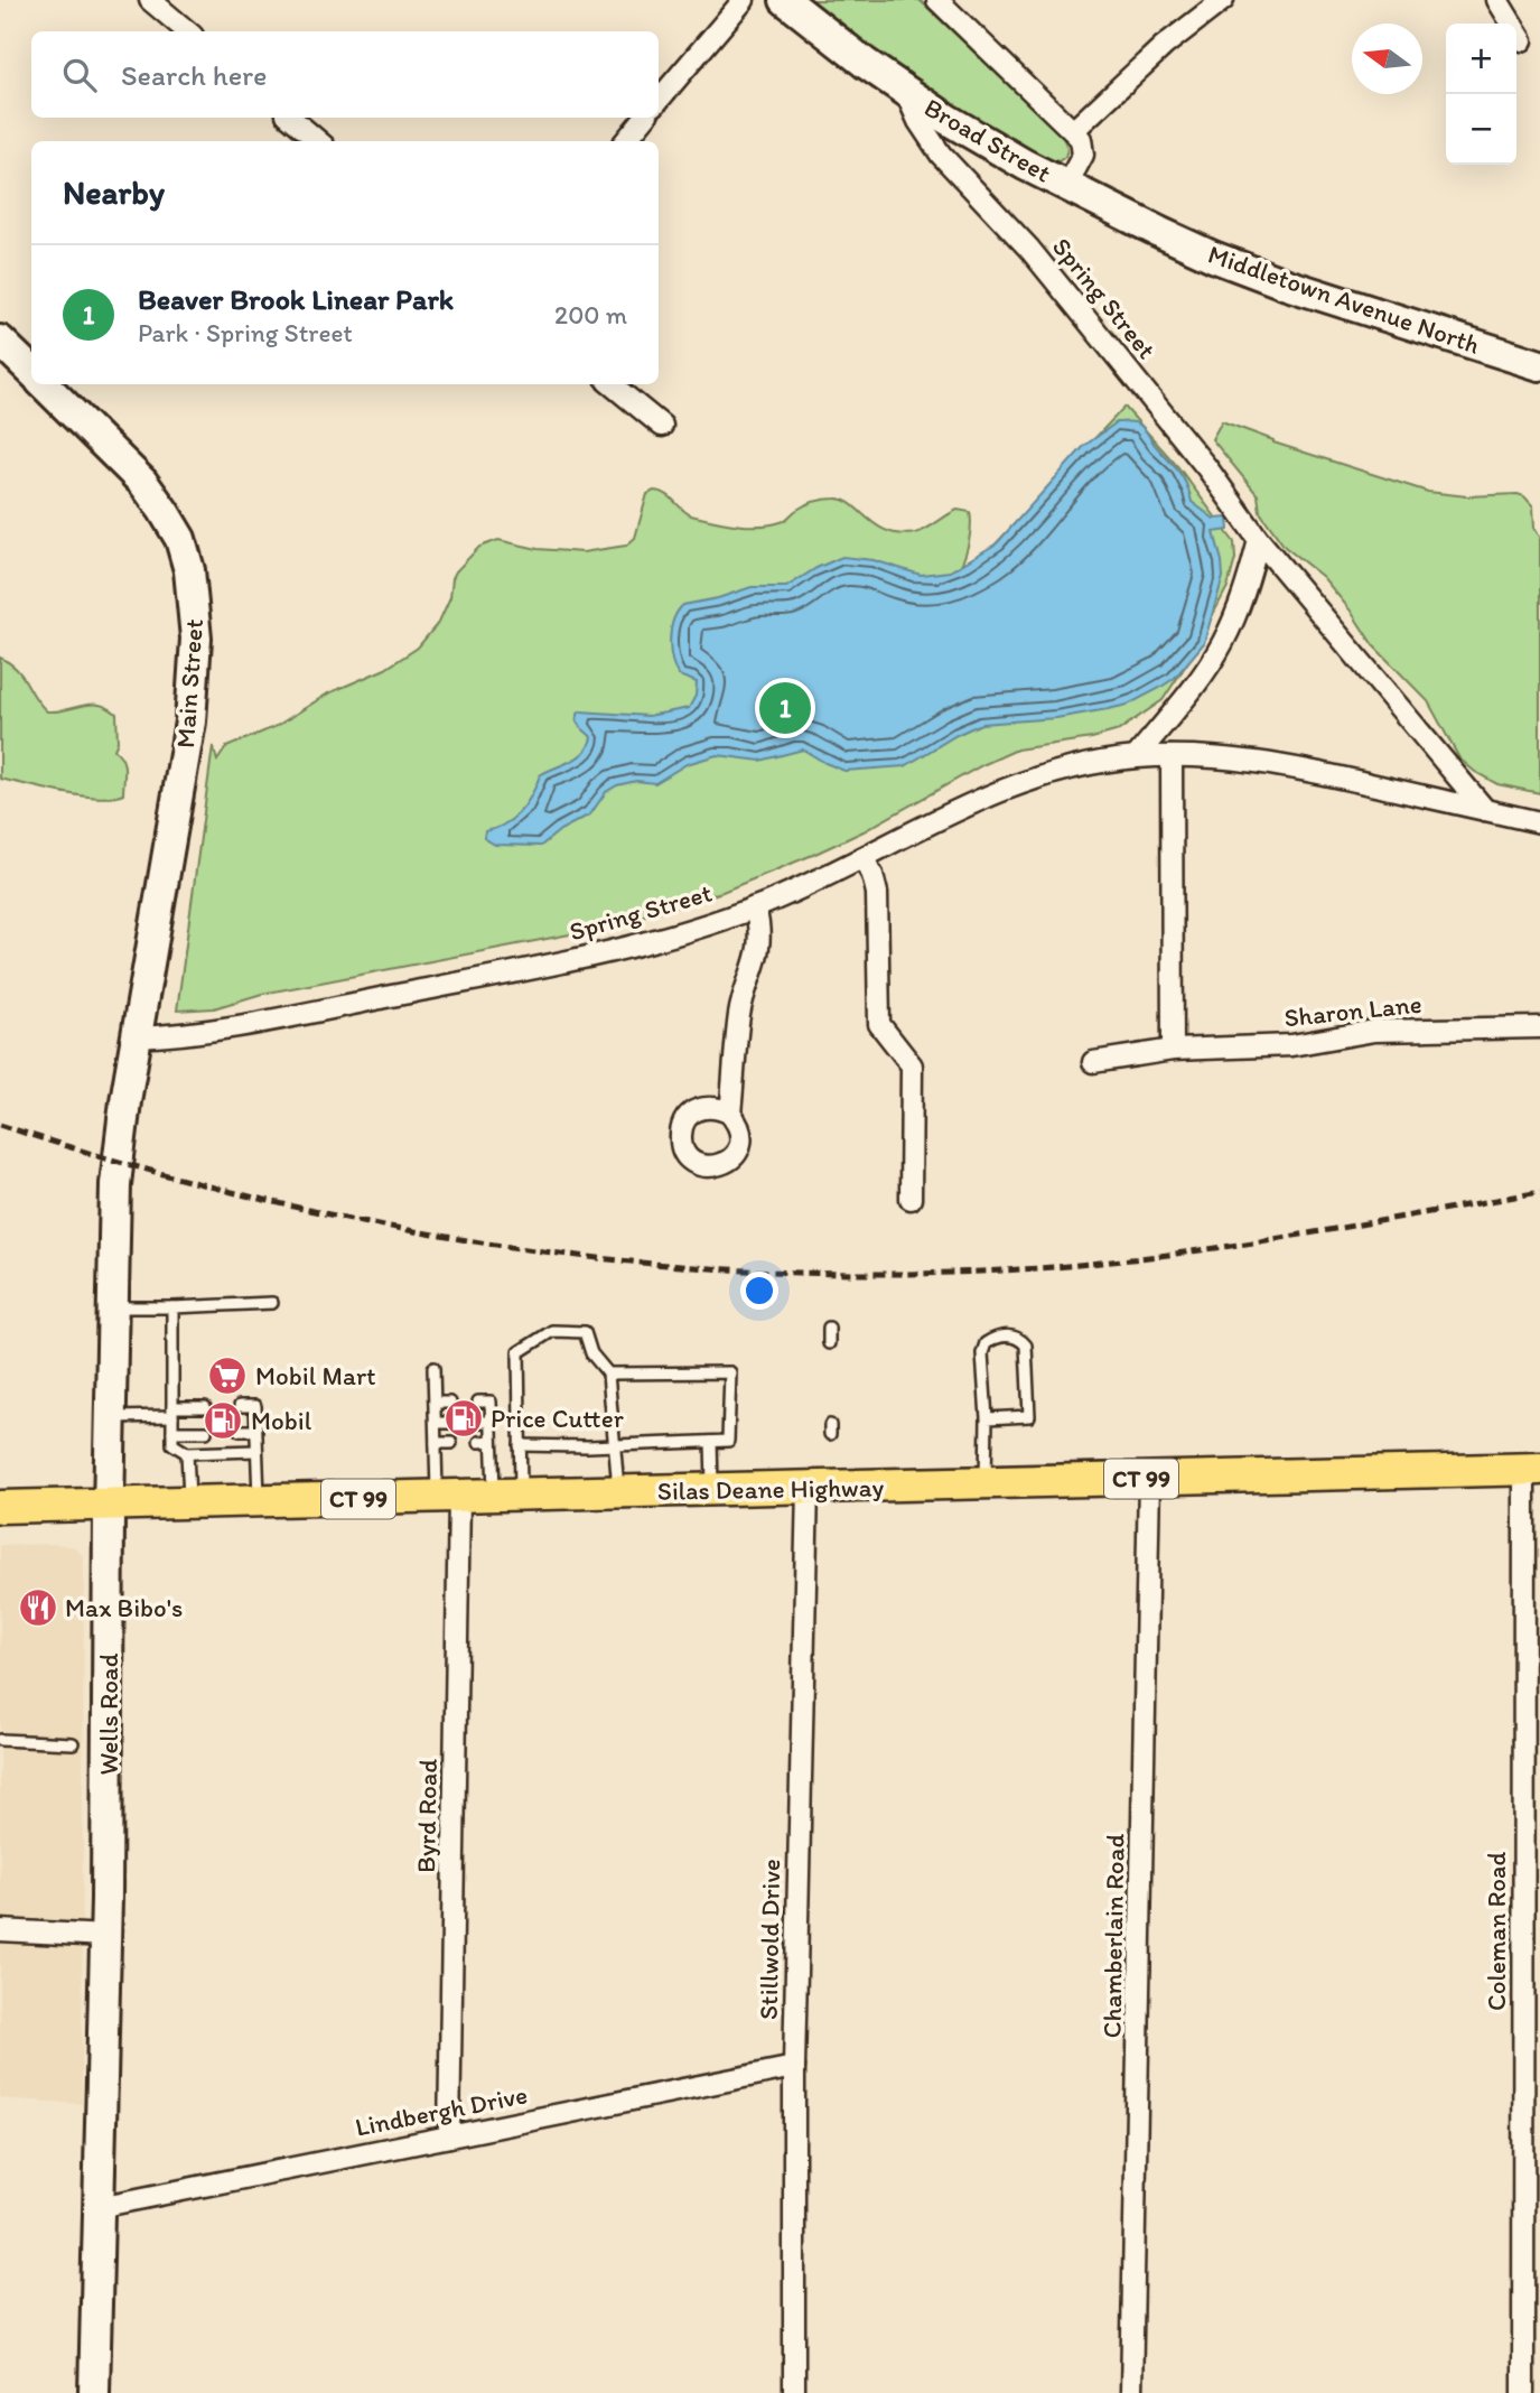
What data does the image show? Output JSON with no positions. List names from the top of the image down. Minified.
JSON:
{"streets":{"main road":["CT 99","Silas Deane Highway"],"street":["Broad Street","Spring Street","Middletown Avenue North","Main Street","Sharon Lane","Wells Road","Byrd Road","Coleman Road","Chamberlain Road","Stillwold Drive","Lindbergh Drive"]},"crossings":[["Broad Street","Spring Street"],["Broad Street","Middletown Avenue North"],["Spring Street","Main Street"],["Spring Street","Wells Road"],["Main Street","Wells Road"],["Silas Deane Highway","Wells Road"],["Silas Deane Highway","Byrd Road"],["Silas Deane Highway","Coleman Road"],["Silas Deane Highway","Chamberlain Road"],["Silas Deane Highway","Stillwold Drive"],["Wells Road","Lindbergh Drive"],["Byrd Road","Lindbergh Drive"],["Stillwold Drive","Lindbergh Drive"]],"places":{"supermarket":["Mobil Mart"],"fuel station":["Price Cutter","Mobil"],"restaurant":["Max Bibo's"]},"north":"left","page":{"map_buttons":["+","−"],"search":"Search here","heading":"Nearby","list":[{"mark":"1","name":"Beaver Brook Linear Park","note":"Park · Spring Street","value":"200 m"}],"pins":"1"}}
